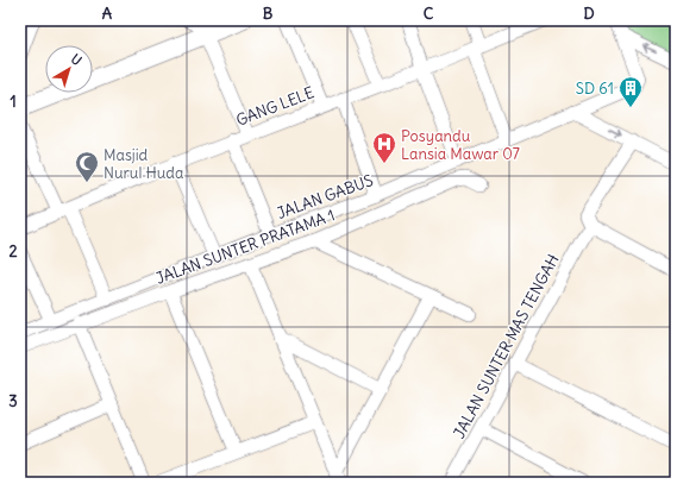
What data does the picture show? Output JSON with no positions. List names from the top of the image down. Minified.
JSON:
{"streets":{"street":["GANG LELE","JALAN GABUS","JALAN SUNTER PRATAMA 1","JALAN SUNTER MAS TENGAH"]},"places":{"building":["SD 61"],"hospital":["Posyandu Lansia Mawar 07"],"mosque":["Masjid Nurul Huda"]},"north":"top right","grid":{"columns":["A","B","C","D"],"rows":["1","2","3"]}}
